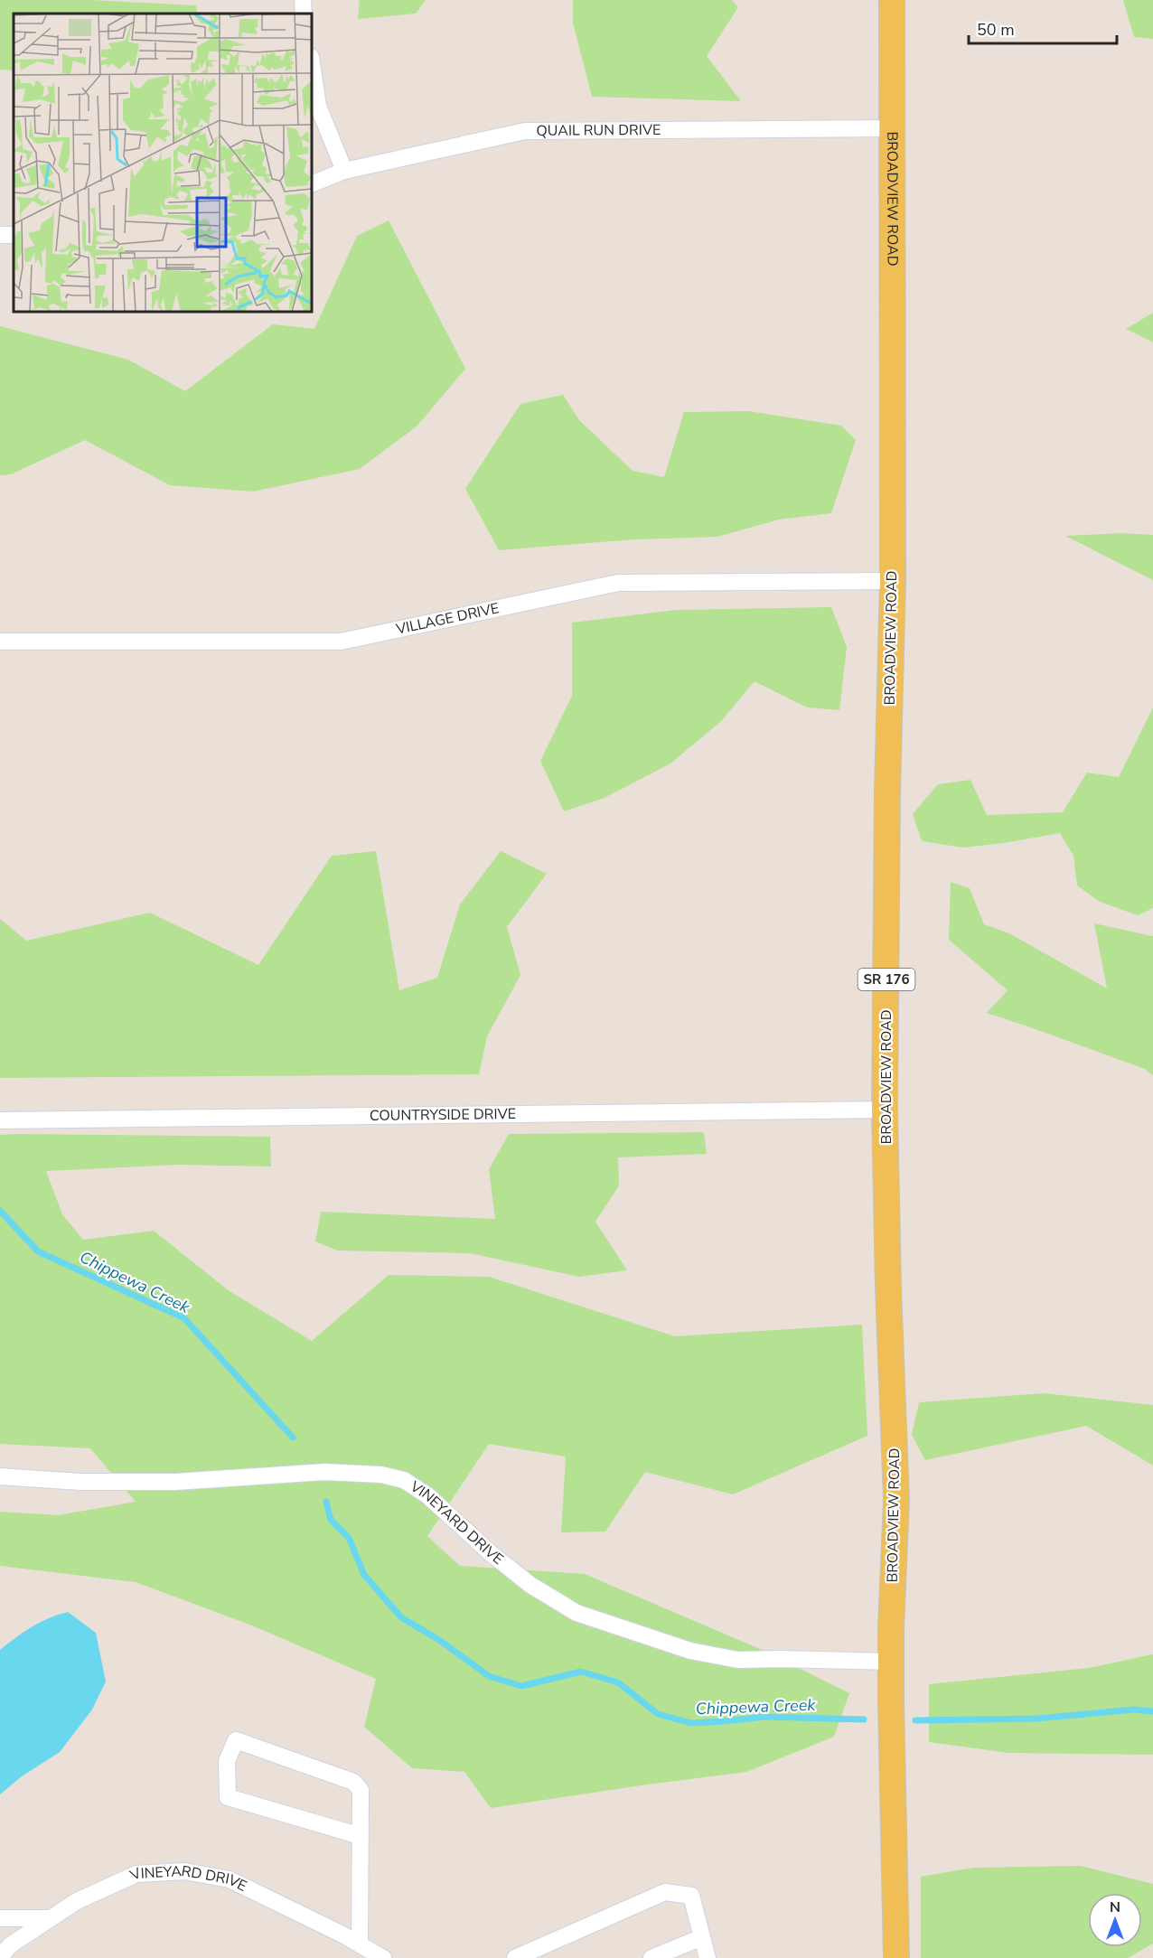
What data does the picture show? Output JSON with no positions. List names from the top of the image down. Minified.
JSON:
{"streets":{"main road":["BROADVIEW ROAD","SR 176"],"street":["QUAIL RUN DRIVE","VILLAGE DRIVE","COUNTRYSIDE DRIVE","VINEYARD DRIVE"]},"crossings":[["QUAIL RUN DRIVE","BROADVIEW ROAD"],["BROADVIEW ROAD","VILLAGE DRIVE"],["BROADVIEW ROAD","COUNTRYSIDE DRIVE"],["BROADVIEW ROAD","VINEYARD DRIVE"]],"water":["Chippewa Creek"],"scale_bar":"50 m","north":"top"}
